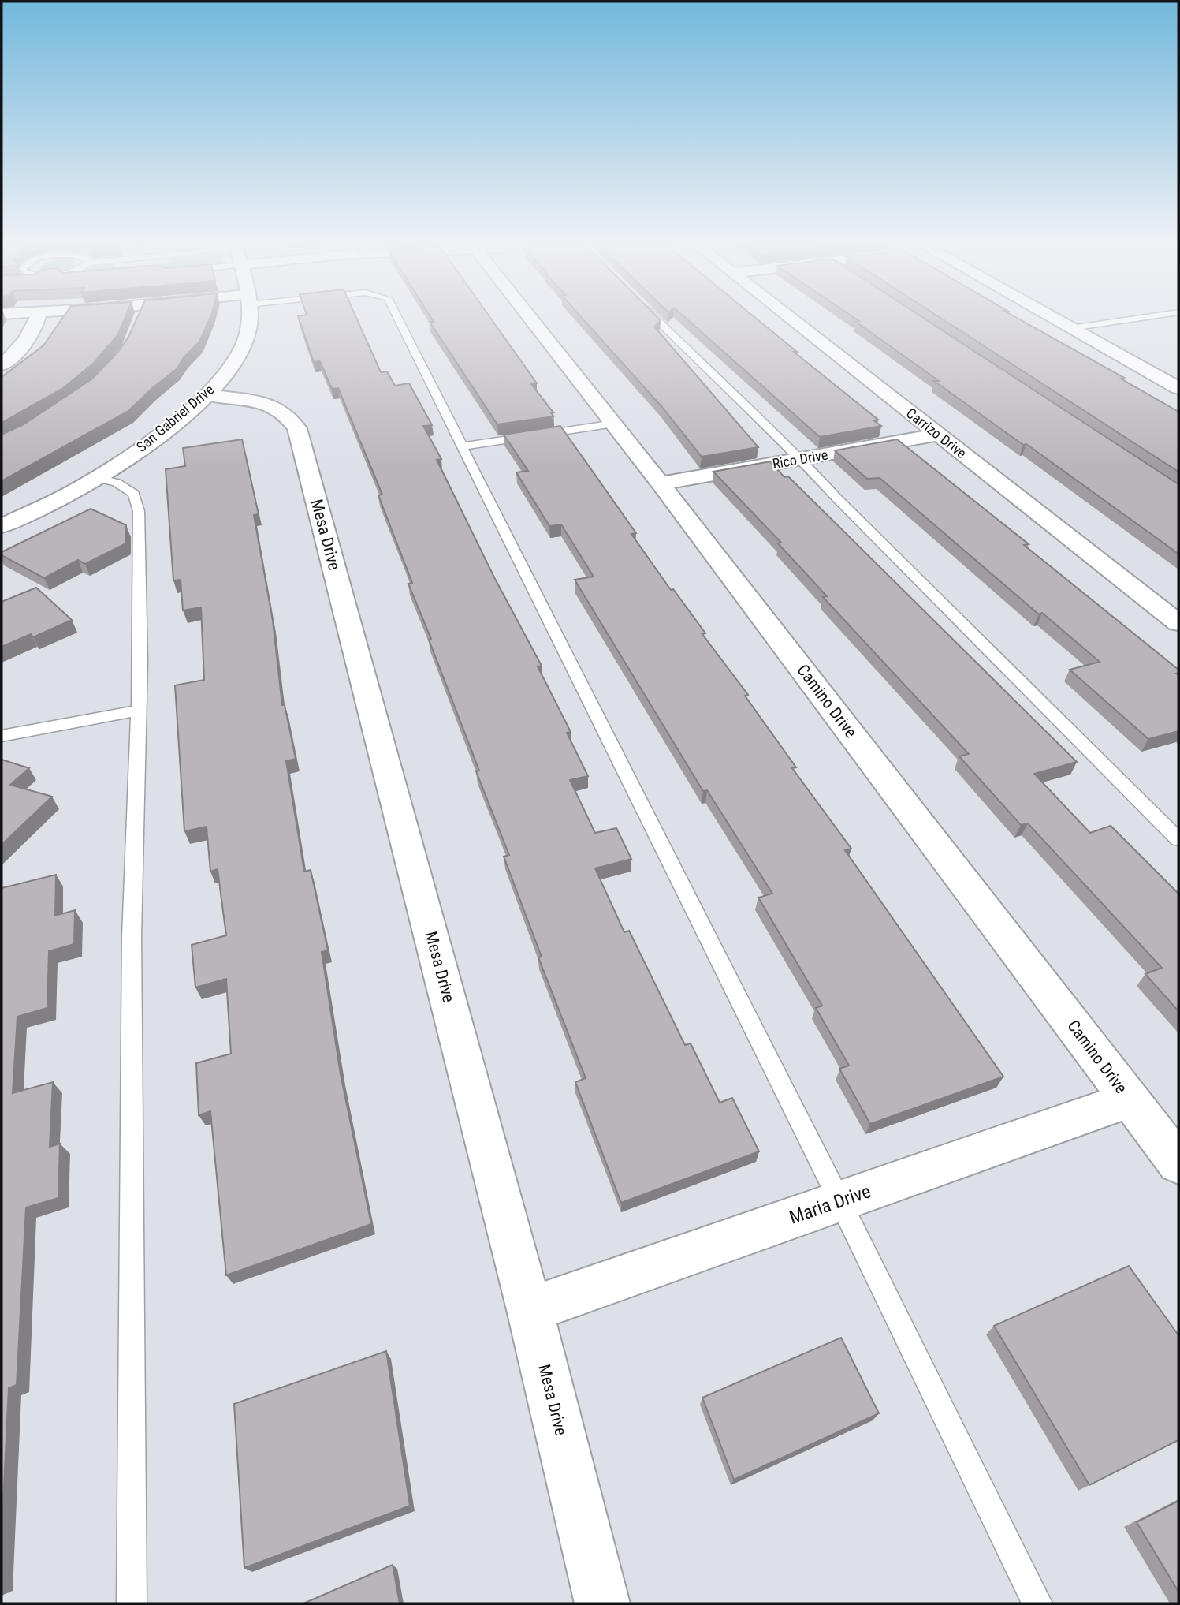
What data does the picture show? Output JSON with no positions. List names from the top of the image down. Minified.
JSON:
{"streets":{"street":["San Gabriel Drive","Carrizo Drive","Rico Drive","Mesa Drive","Camino Drive","Maria Drive"]},"crossings":[["San Gabriel Drive","Mesa Drive"],["Carrizo Drive","Rico Drive"],["Rico Drive","Camino Drive"],["Mesa Drive","Maria Drive"],["Camino Drive","Maria Drive"]]}
